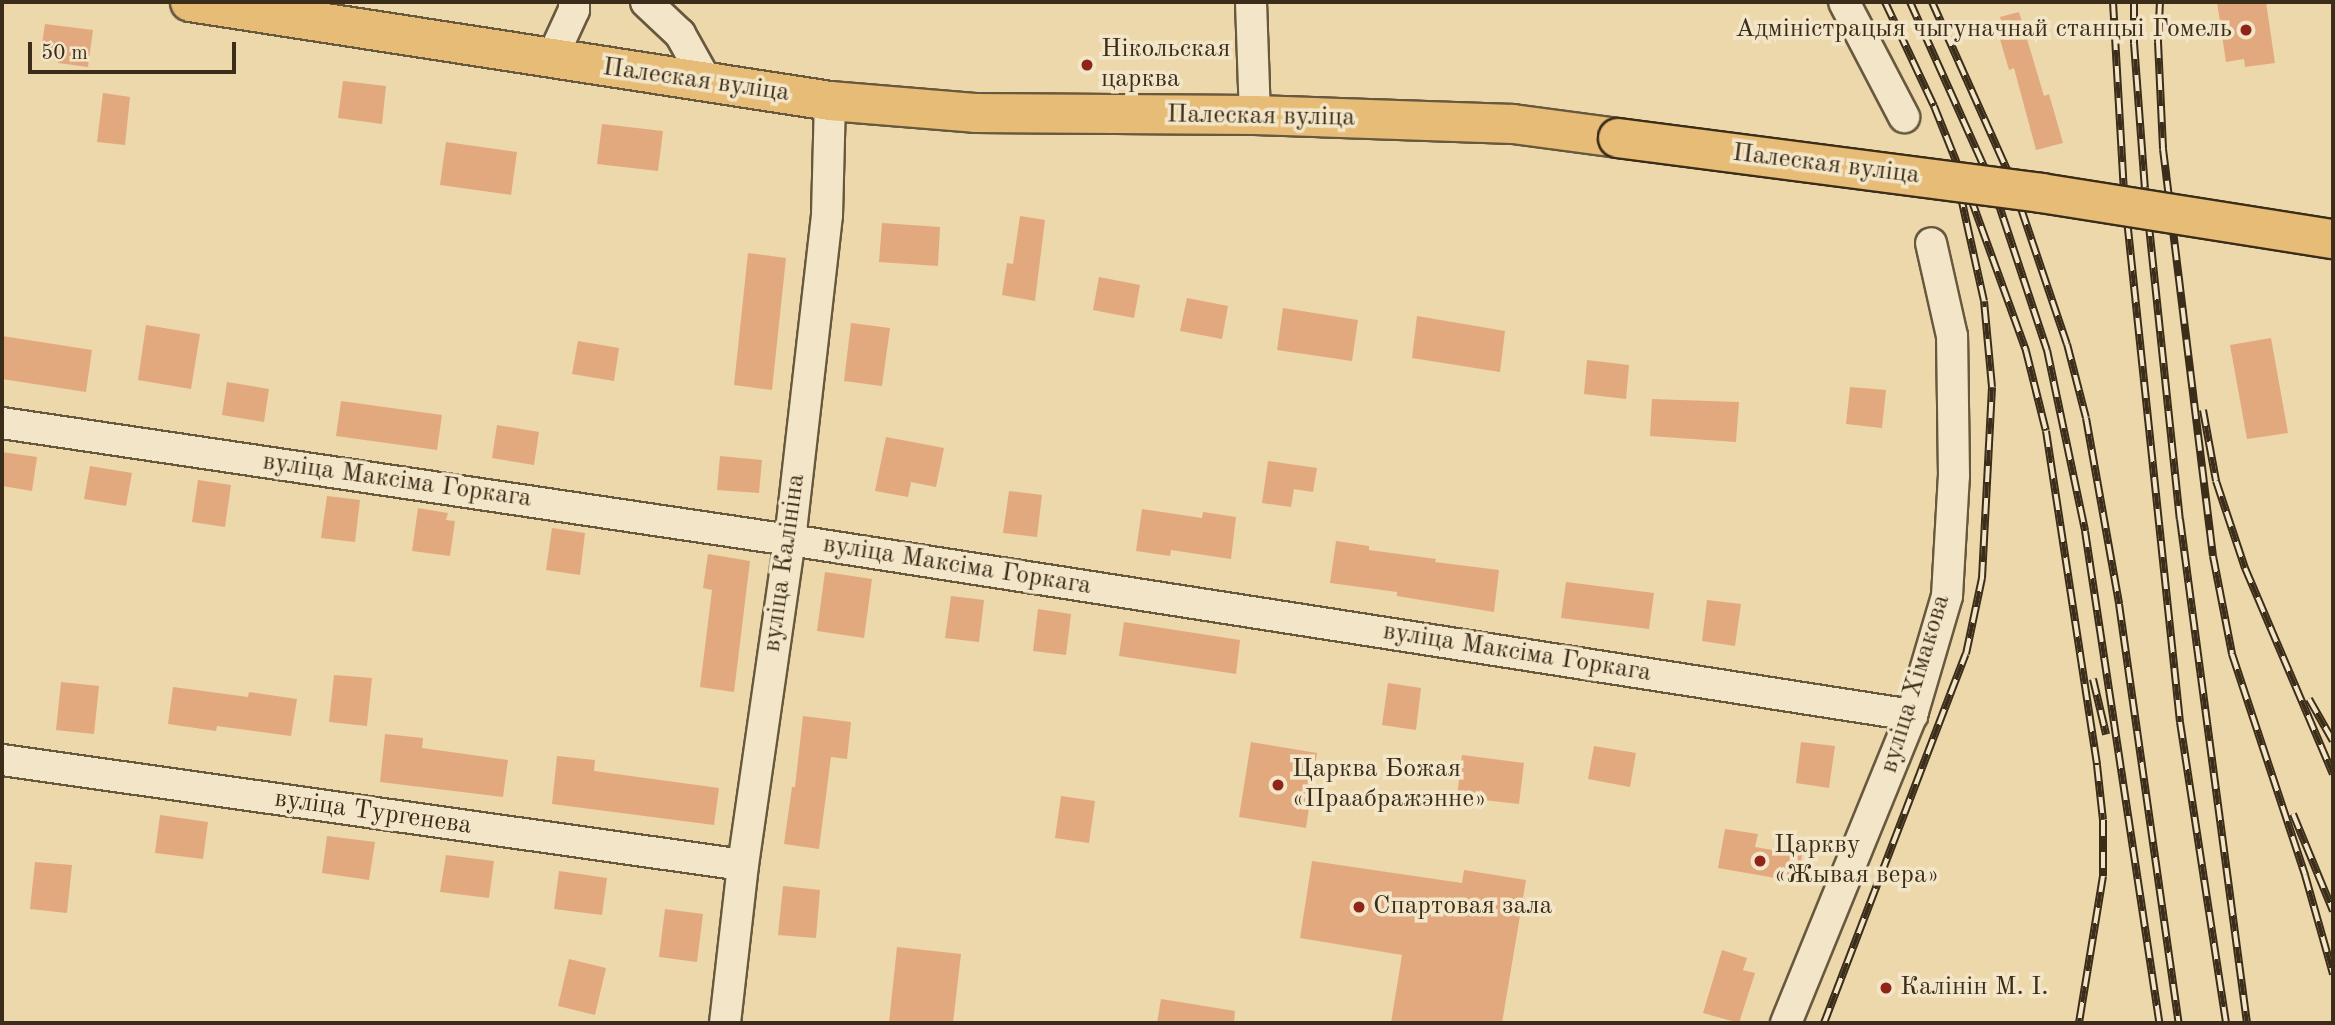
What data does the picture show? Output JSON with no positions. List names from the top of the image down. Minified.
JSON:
{"streets":{"main road":["Палеская вуліца"],"street":["вуліца Максіма Горкага","вуліца Калініна","вуліца Хімакова","вуліца Тургенева"]},"crossings":[["Палеская вуліца","вуліца Калініна"],["вуліца Максіма Горкага","вуліца Калініна"],["вуліца Максіма Горкага","вуліца Хімакова"],["вуліца Калініна","вуліца Тургенева"]],"places":["Адміністрацыя чыгуначнай станцыі Гомель","Нікольская царква","Царква Божая «Праабражэнне»","Царкву «Жывая вера»","Спартовая зала","Калінін М. І."],"scale_bar":"50 m"}
